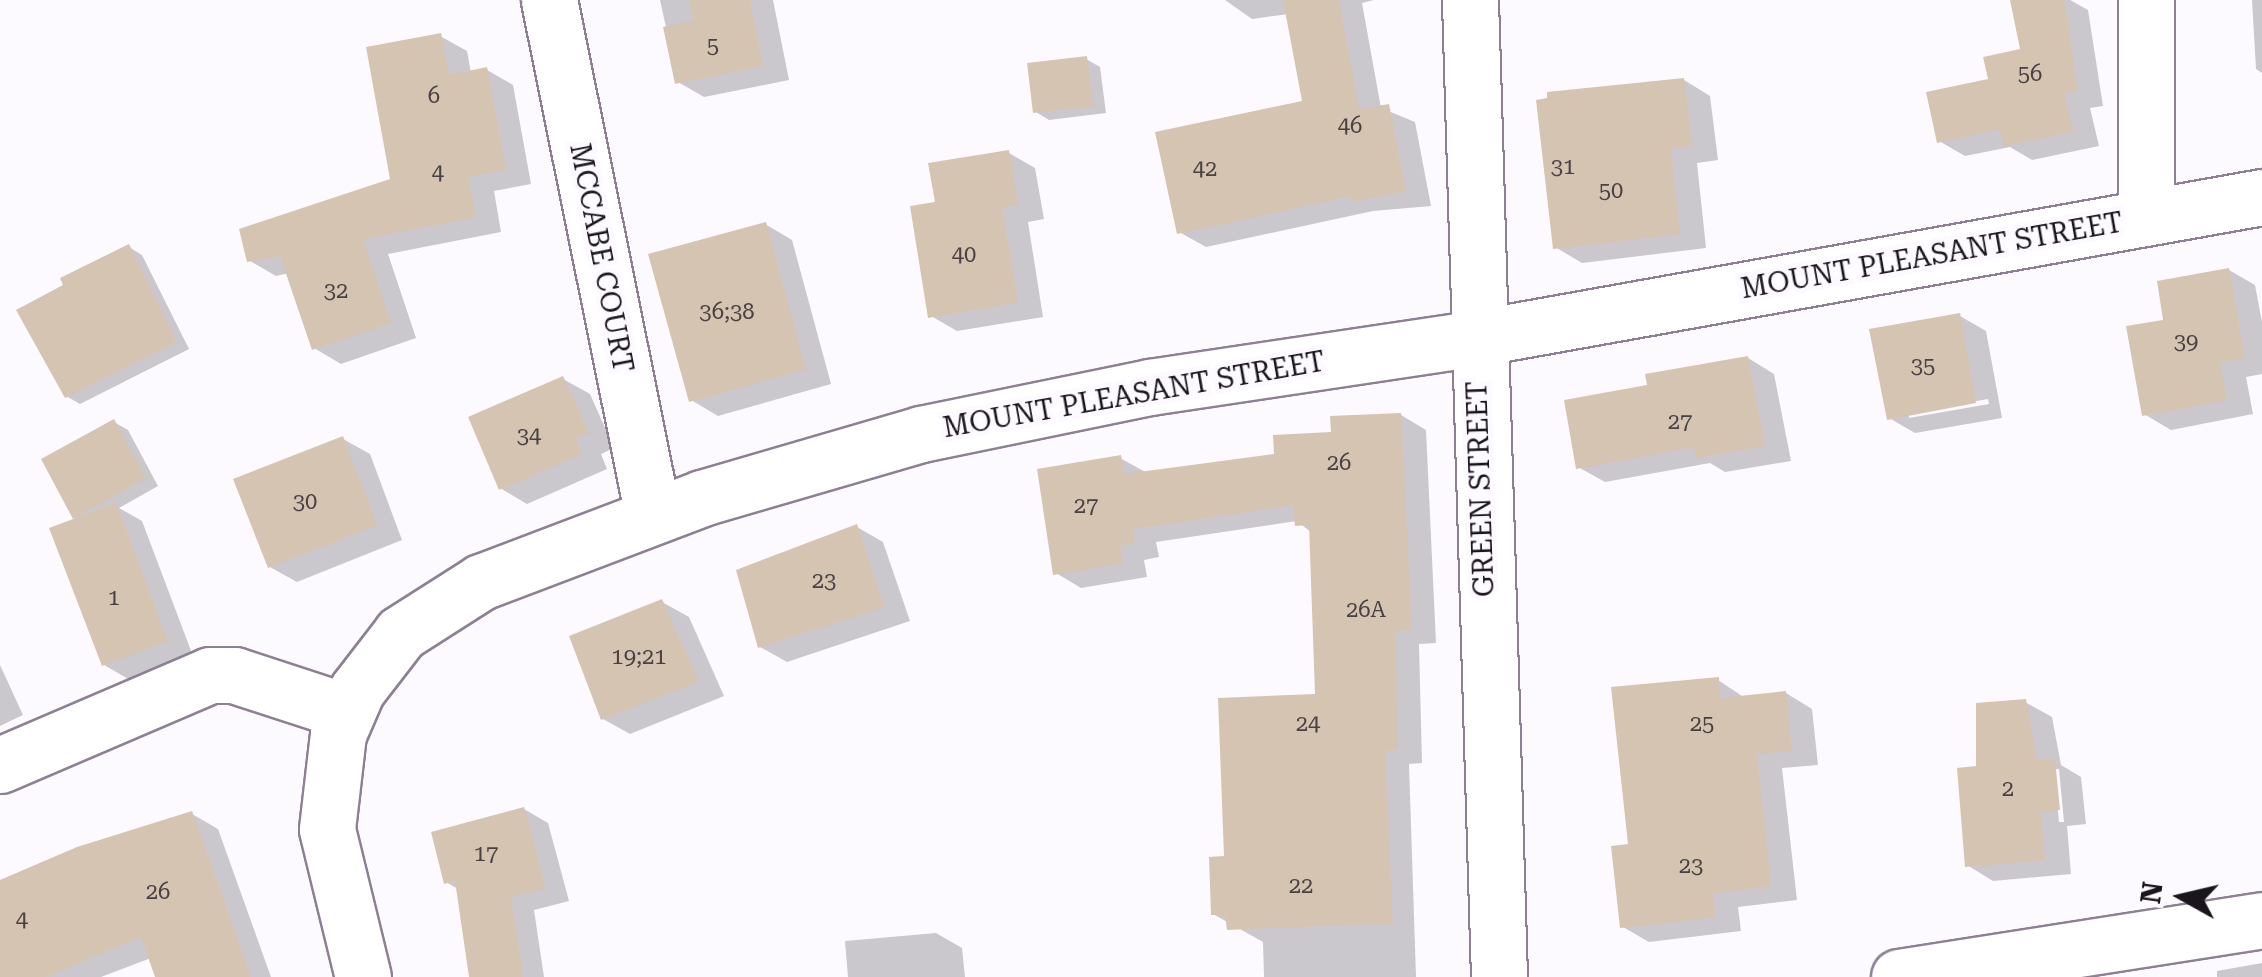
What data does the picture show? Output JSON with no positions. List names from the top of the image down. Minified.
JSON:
{"streets":{"street":["MOUNT PLEASANT STREET","MCCABE COURT","GREEN STREET"]},"crossings":[["MOUNT PLEASANT STREET","MCCABE COURT"],["MOUNT PLEASANT STREET","GREEN STREET"]],"house_numbers":["5","56","6","46","31","42","4","50","40","32","36;38","39","35","27","34","26","30","27","23","1","26A","19;21","24","25","2","17","23","22","26","4"],"north":"left"}
